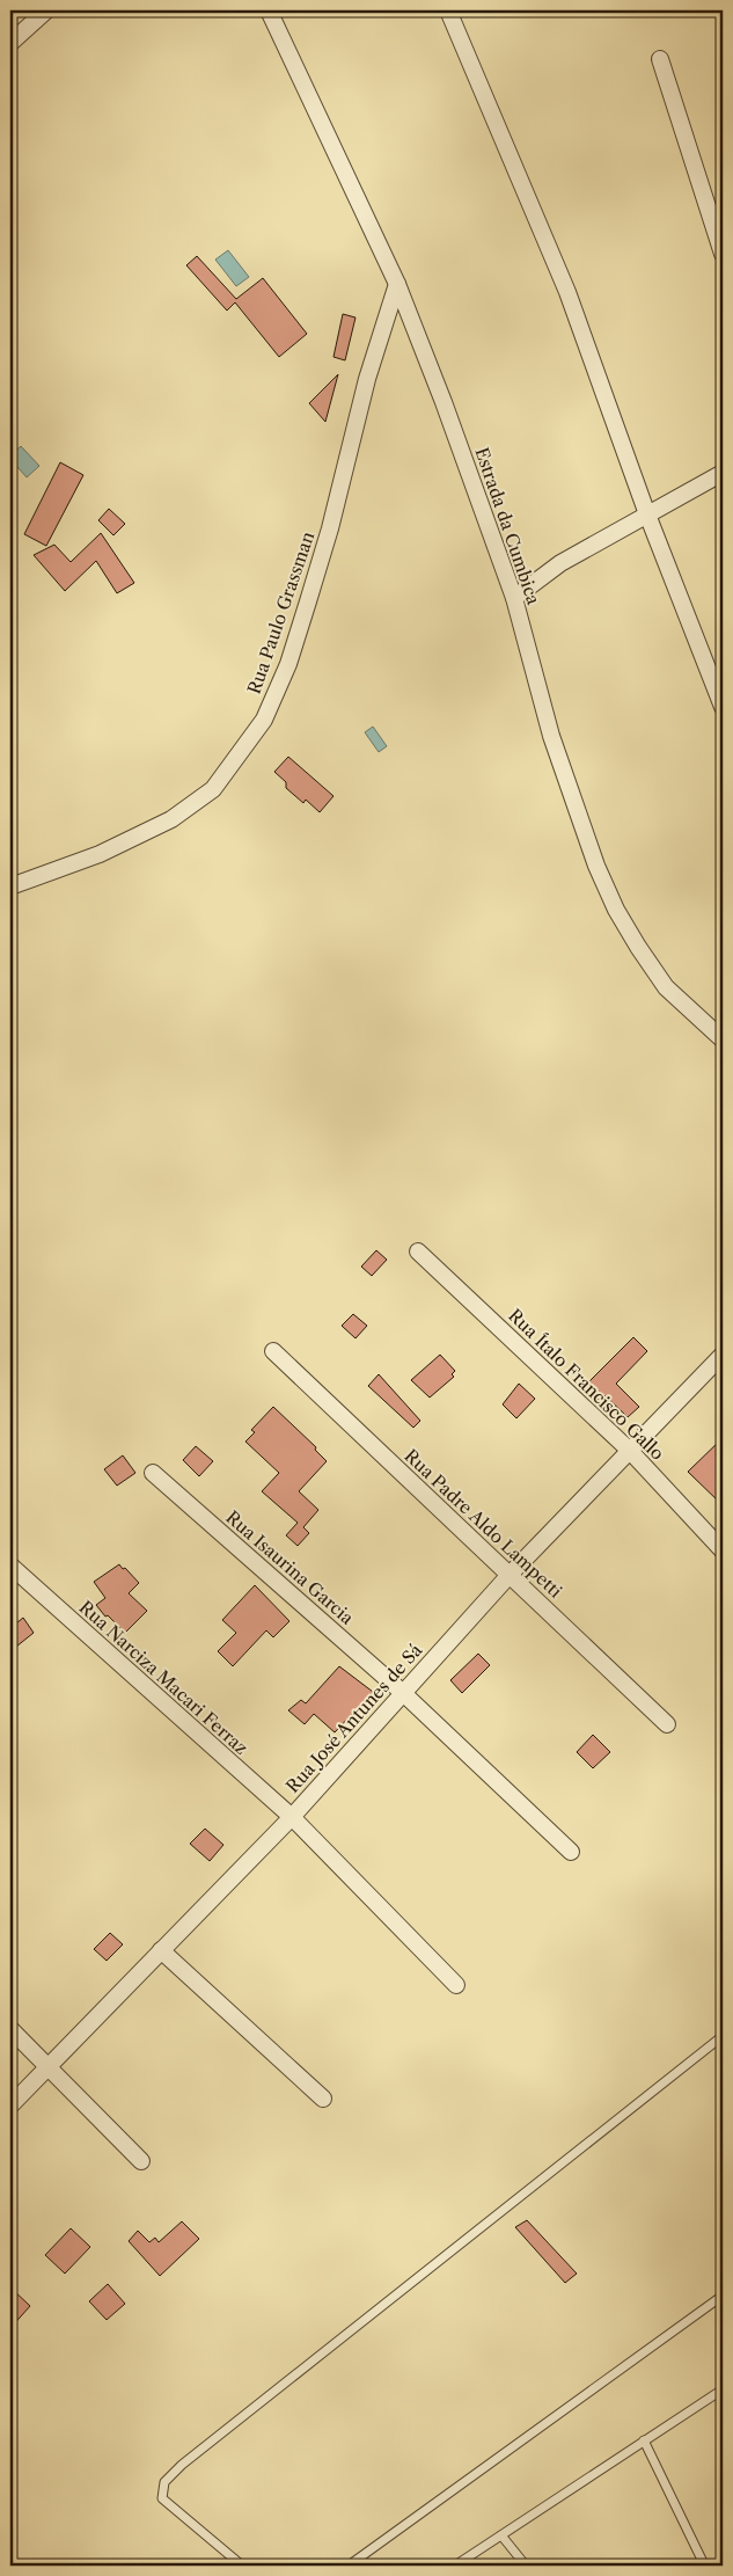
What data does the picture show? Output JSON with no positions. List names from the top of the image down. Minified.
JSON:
{"streets":{"street":["Estrada da Cumbica","Rua Paulo Grassman","Rua Ítalo Francisco Gallo","Rua Padre Aldo Lampetti","Rua Isaurina Garcia","Rua Narciza Macari Ferraz","Rua José Antunes de Sá"]},"crossings":[["Estrada da Cumbica","Rua Paulo Grassman"],["Rua Ítalo Francisco Gallo","Rua José Antunes de Sá"],["Rua Padre Aldo Lampetti","Rua José Antunes de Sá"],["Rua Isaurina Garcia","Rua José Antunes de Sá"],["Rua Narciza Macari Ferraz","Rua José Antunes de Sá"]]}
